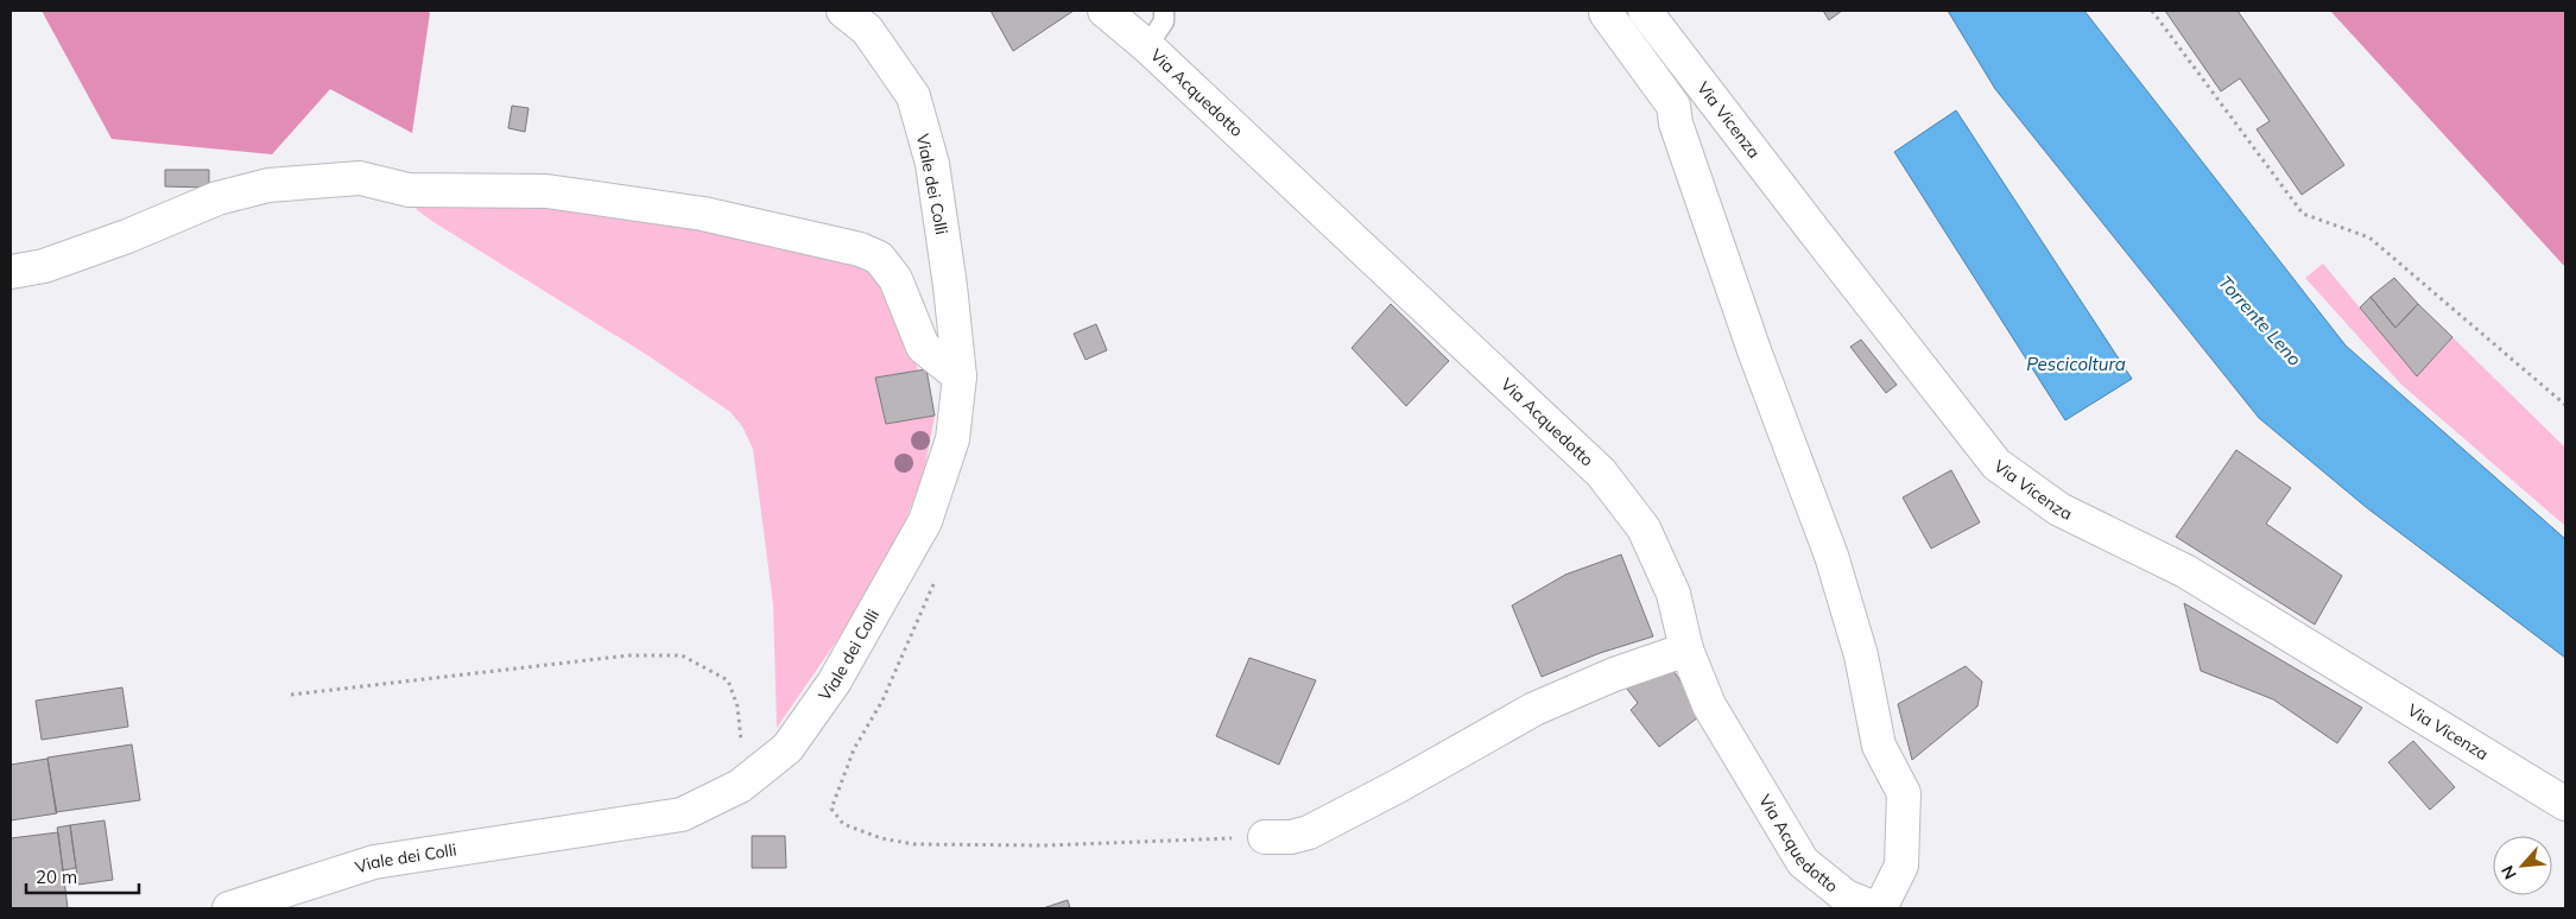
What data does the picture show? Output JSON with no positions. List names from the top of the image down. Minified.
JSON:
{"streets":{"street":["Via Acquedotto","Via Vicenza","Viale dei Colli"]},"water":["Torrente Leno","Pescicoltura"],"scale_bar":"20 m","north":"bottom left"}
